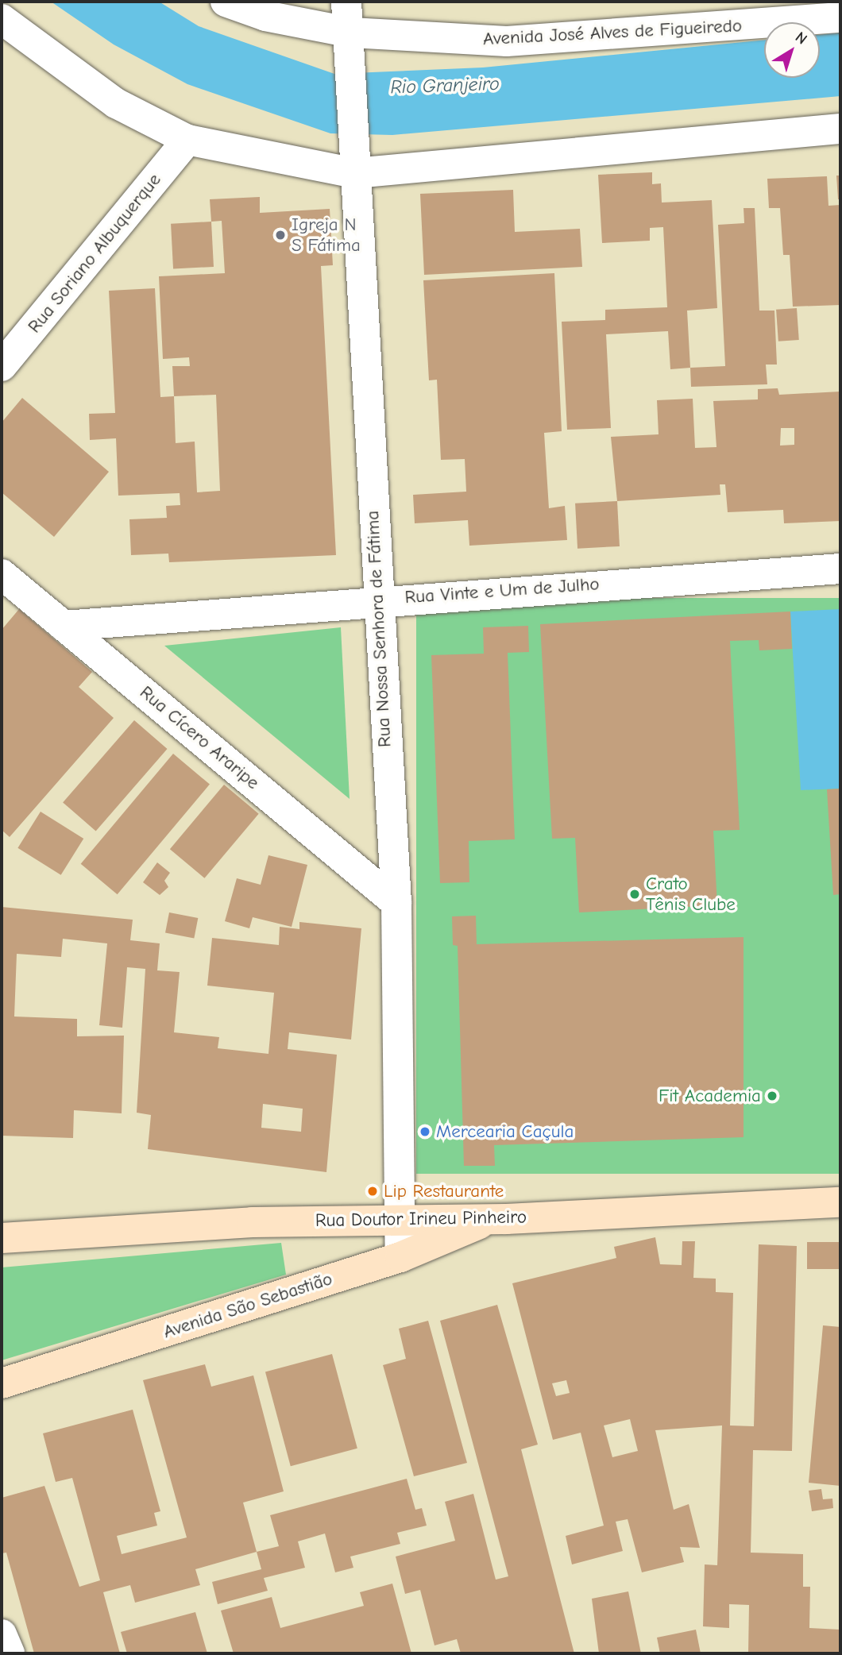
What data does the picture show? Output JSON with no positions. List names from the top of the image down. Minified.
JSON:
{"streets":{"street":["Avenida José Alves de Figueiredo","Rua Soriano Albuquerque","Rua Vinte e Um de Julho","Rua Nossa Senhora de Fátima","Rua Cícero Araripe","Rua Doutor Irineu Pinheiro","Avenida São Sebastião"]},"crossings":[["Avenida José Alves de Figueiredo","Rua Nossa Senhora de Fátima"],["Rua Vinte e Um de Julho","Rua Nossa Senhora de Fátima"],["Rua Vinte e Um de Julho","Rua Cícero Araripe"],["Rua Nossa Senhora de Fátima","Rua Cícero Araripe"],["Rua Nossa Senhora de Fátima","Rua Doutor Irineu Pinheiro"],["Rua Nossa Senhora de Fátima","Avenida São Sebastião"],["Rua Doutor Irineu Pinheiro","Avenida São Sebastião"]],"water":["Rio Granjeiro"],"places":["Igreja N S Fátima","Crato Tênis Clube","Fit Academia","Mercearia Caçula","Lip Restaurante"],"north":"top right"}
